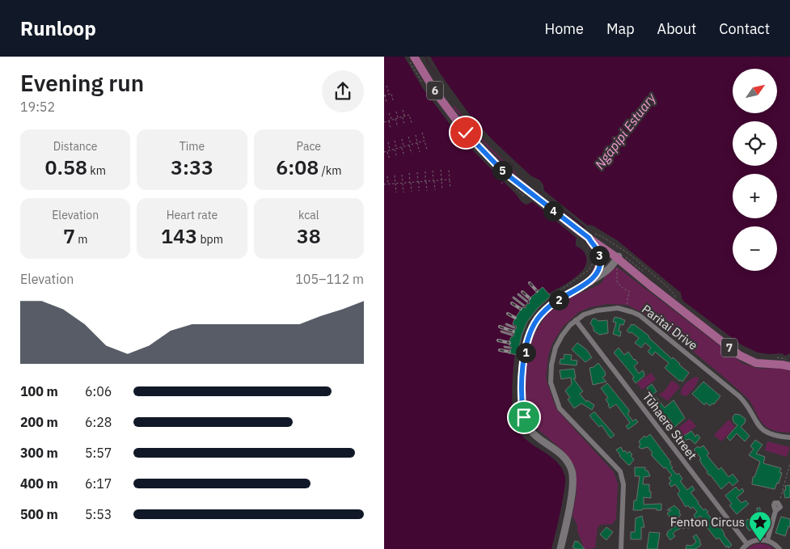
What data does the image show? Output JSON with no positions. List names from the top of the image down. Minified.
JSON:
{"streets":{"main road":["6","7"],"street":["Paritai Drive","Tūhaere Street"]},"crossings":[["6","7"],["Paritai Drive","Tūhaere Street"]],"water":["Ngāpipi Estuary"],"places":{"place":["Fenton Circus"]},"north":"top right","page":{"header":"Runloop","nav":["Home","Map","About","Contact"],"heading":["Evening run","19:52"],"map_buttons":["+","−"],"stats":[["Distance","0.58 km"],["Time","3:33"],["Pace","6:08 /km"],["Elevation","7 m"],["Heart rate","143 bpm"],["kcal","38"]],"pins":["5","4","3","2","1"],"chart":["Elevation","105–112 m"],"list":[{"name":"100 m","note":"6:06"},{"name":"200 m","note":"6:28"},{"name":"300 m","note":"5:57"},{"name":"400 m","note":"6:17"},{"name":"500 m","note":"5:53"}]}}
